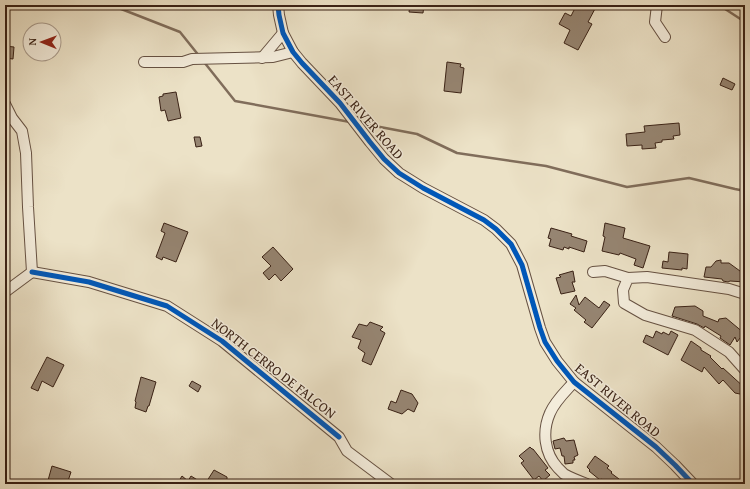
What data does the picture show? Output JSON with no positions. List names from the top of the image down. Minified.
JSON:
{"streets":{"street":["EAST RIVER ROAD","NORTH CERRO DE FALCON"]},"north":"left"}
